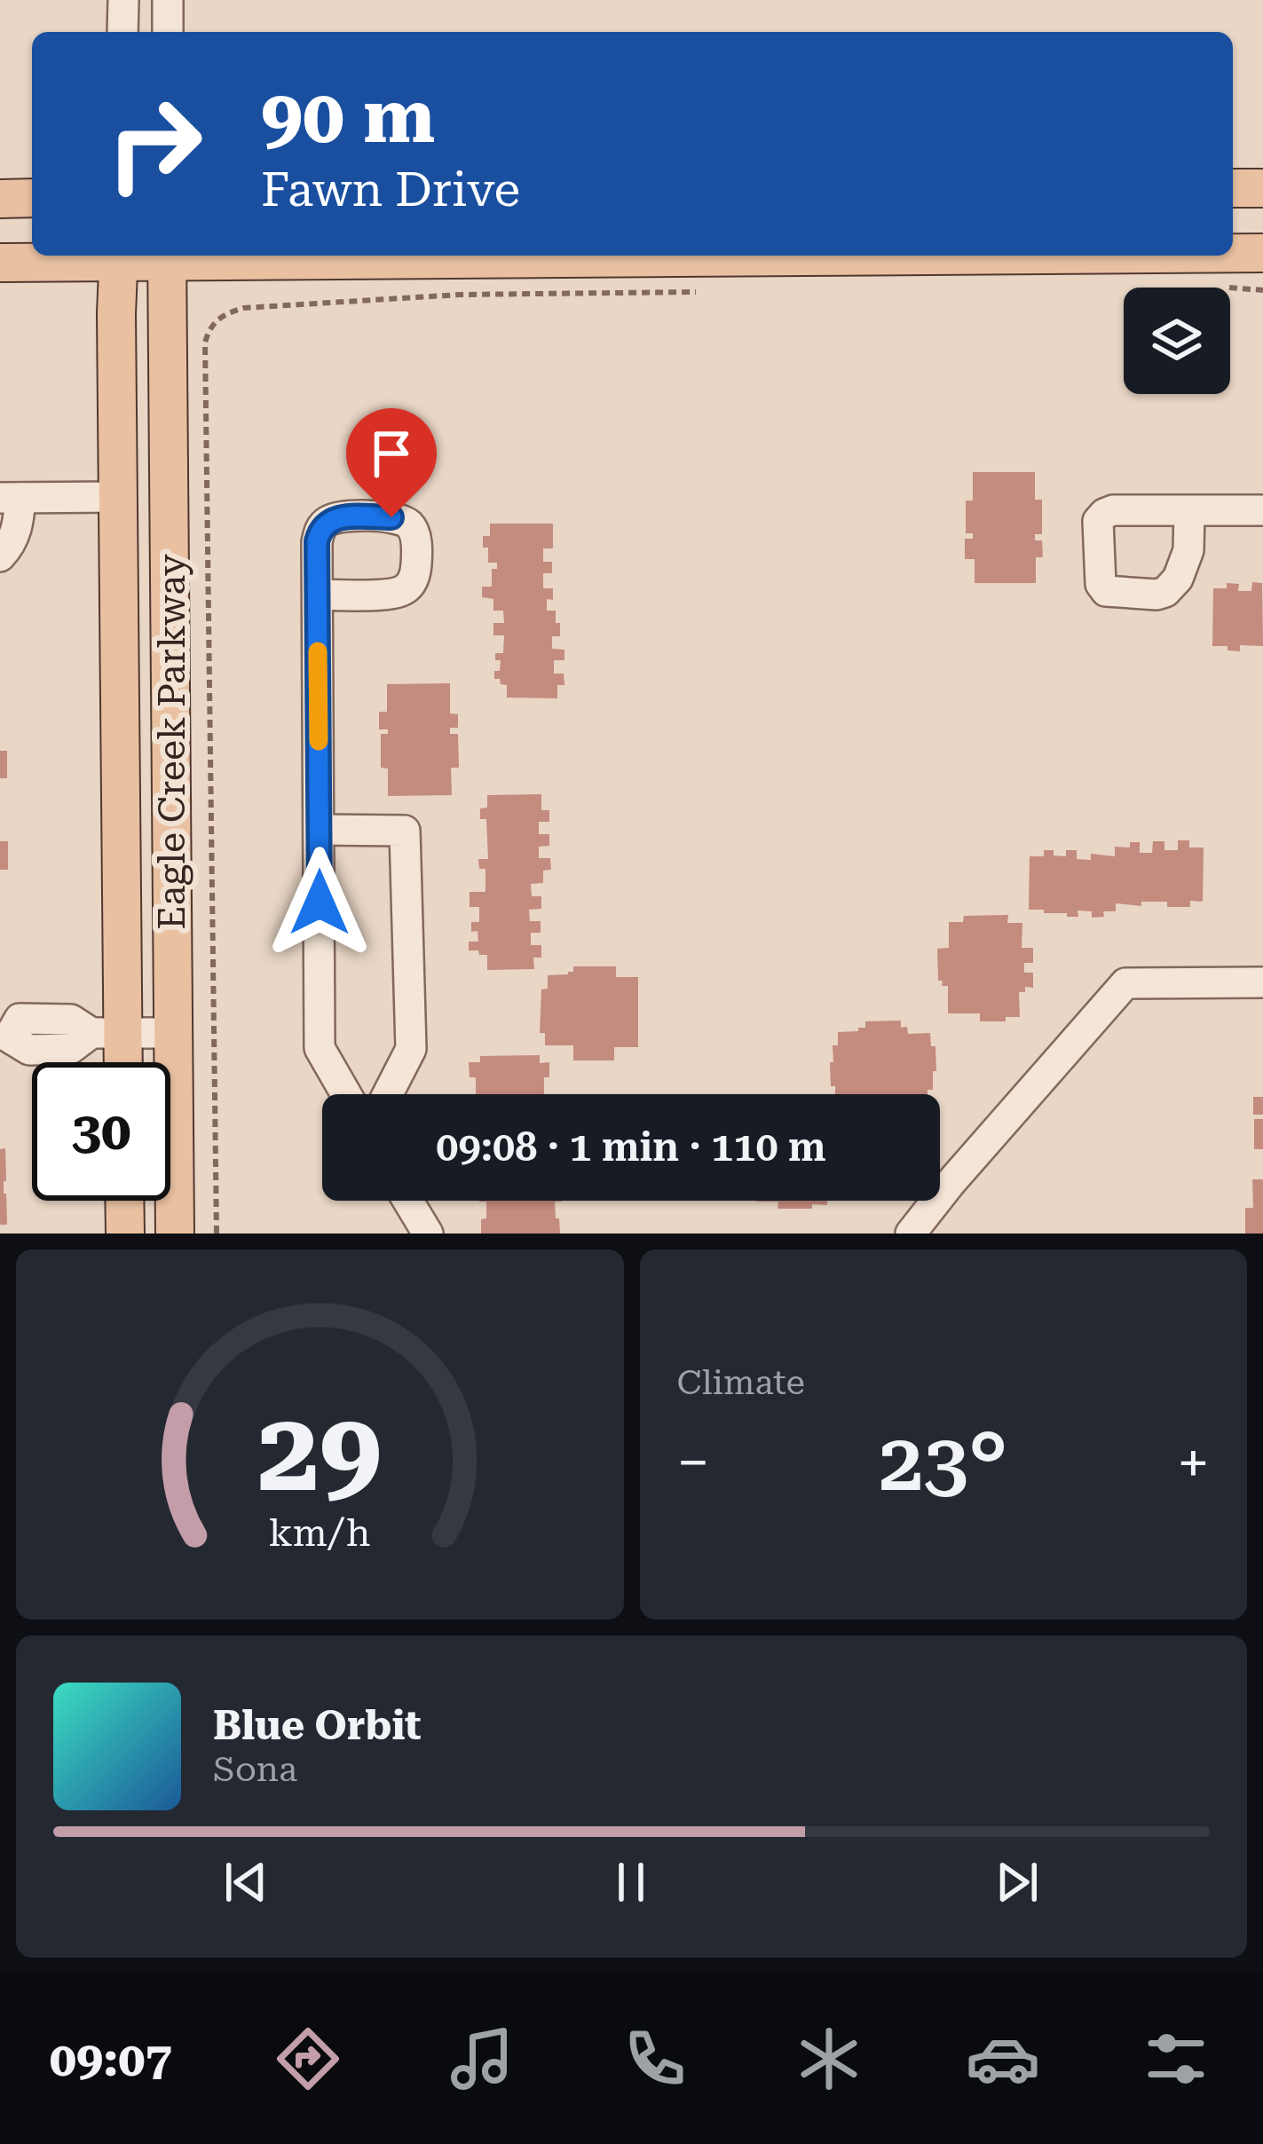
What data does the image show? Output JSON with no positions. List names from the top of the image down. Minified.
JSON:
{"streets":{"main road":["Eagle Creek Parkway"]},"page":{"turn":["90 m","Fawn Drive"],"limit":"30","trip":"09:08 · 1 min · 110 m","tile":"Climate","heat":["−","23°","+"],"song":["Blue Orbit","Sona"],"tabs":"09:07","gauge":["29","km/h"]}}
